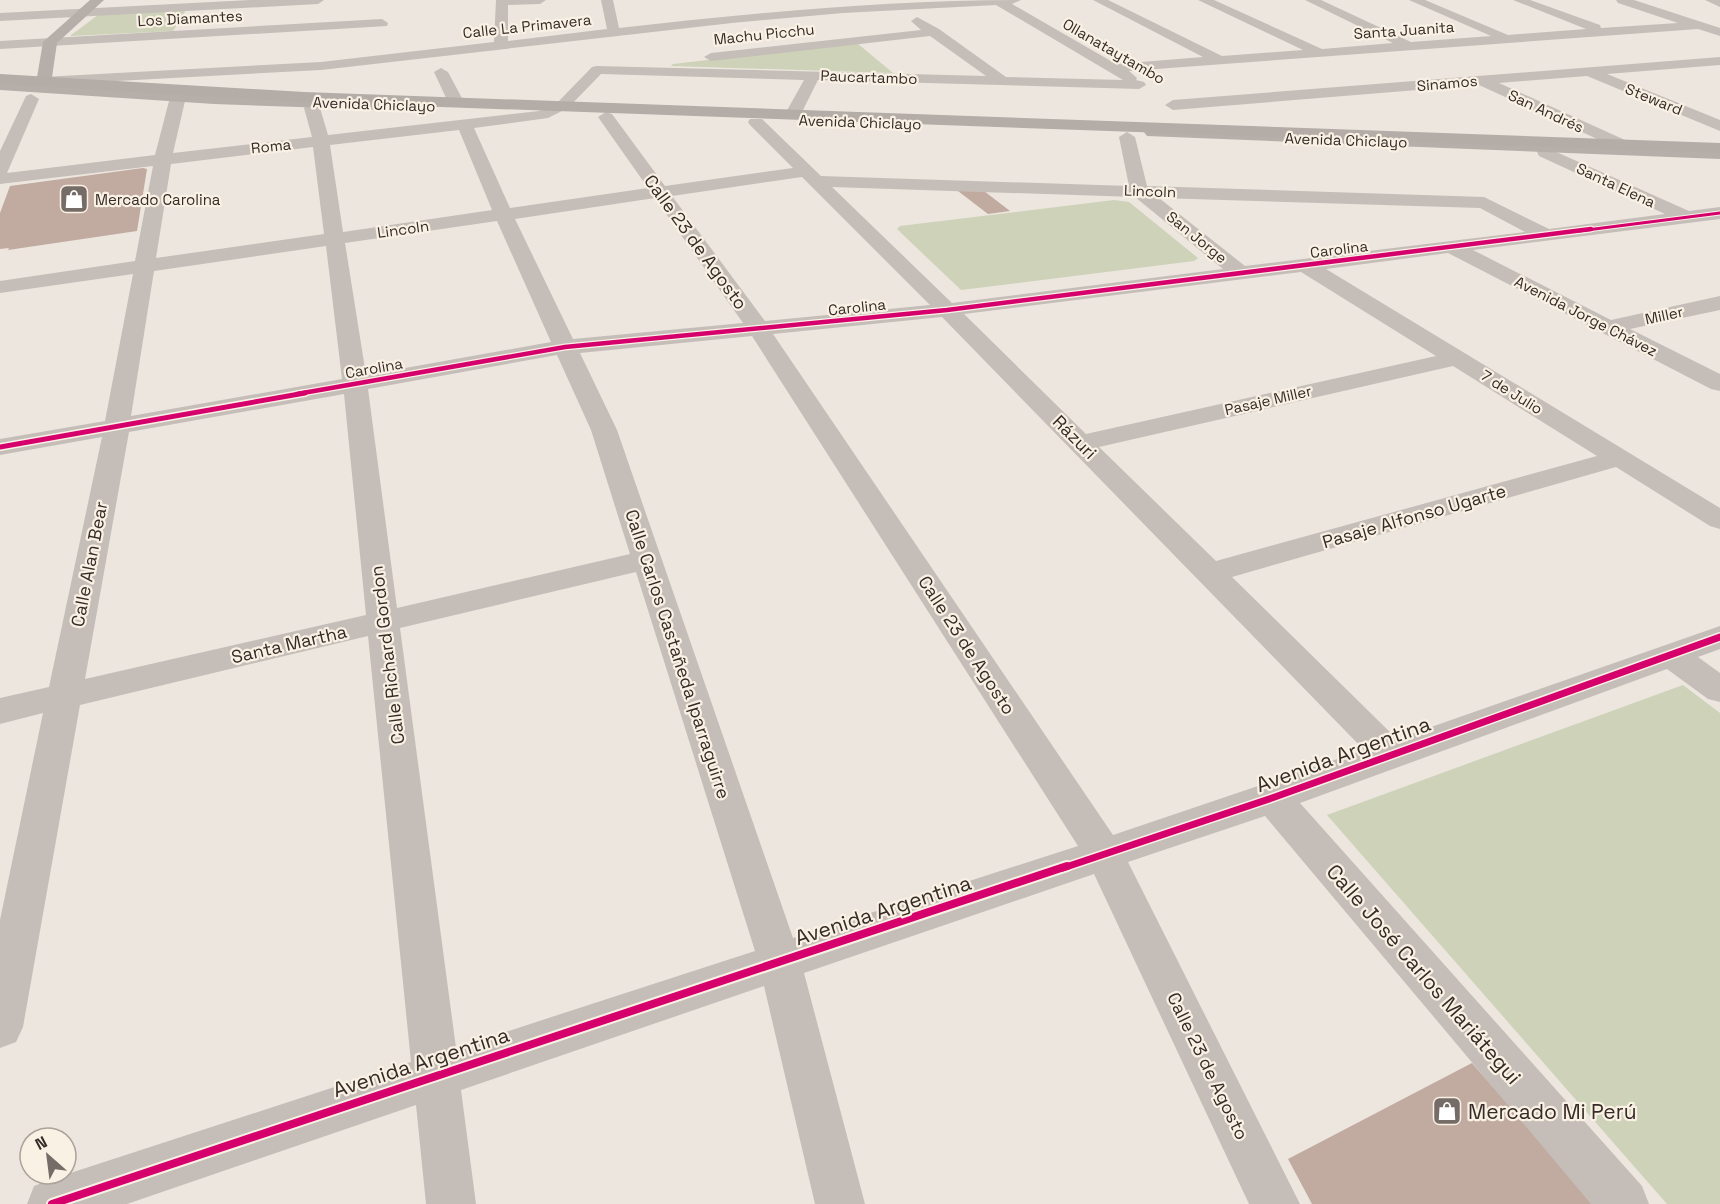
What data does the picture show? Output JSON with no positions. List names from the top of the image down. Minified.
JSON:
{"streets":{"main road":["Avenida Chiclayo"],"street":["Los Diamantes","Calle La Primavera","Santa Juanita","Machu Picchu","Ollanataytambo","Paucartambo","Sinamos","Steward","San Andrés","Roma","Santa Elena","Lincoln","San Jorge","Calle 23 de Agosto","Carolina","Miller","Avenida Jorge Chávez","7 de Julio","Pasaje Miller","Rázuri","Pasaje Alfonso Ugarte","Calle Alan Bear","Santa Martha","Calle Carlos Castañeda Iparraguirre","Calle Richard Gordon","Avenida Argentina","Calle José Carlos Mariátegui"]},"crossings":[["Calle La Primavera","Ollanataytambo"],["Calle La Primavera","Avenida Chiclayo"],["Santa Juanita","Ollanataytambo"],["Santa Juanita","San Andrés"],["Machu Picchu","Paucartambo"],["Ollanataytambo","Paucartambo"],["Ollanataytambo","Sinamos"],["Ollanataytambo","Avenida Chiclayo"],["Sinamos","Steward"],["Sinamos","San Andrés"],["Avenida Chiclayo","San Andrés"],["Avenida Chiclayo","Roma"],["Avenida Chiclayo","Santa Elena"],["Avenida Chiclayo","Calle 23 de Agosto"],["Avenida Chiclayo","Rázuri"],["Avenida Chiclayo","Calle Alan Bear"],["Avenida Chiclayo","Calle Carlos Castañeda Iparraguirre"],["Avenida Chiclayo","Calle Richard Gordon"],["Roma","Calle Alan Bear"],["Roma","Calle Carlos Castañeda Iparraguirre"],["Roma","Calle Richard Gordon"],["Santa Elena","Carolina"],["Lincoln","San Jorge"],["Lincoln","Calle 23 de Agosto"],["Lincoln","Carolina"],["Lincoln","Rázuri"],["Lincoln","Calle Alan Bear"],["Lincoln","Calle Carlos Castañeda Iparraguirre"],["Lincoln","Calle Richard Gordon"],["San Jorge","Carolina"],["Calle 23 de Agosto","Carolina"],["Calle 23 de Agosto","Avenida Argentina"],["Carolina","Avenida Jorge Chávez"],["Carolina","7 de Julio"],["Carolina","Rázuri"],["Carolina","Calle Alan Bear"],["Carolina","Calle Carlos Castañeda Iparraguirre"],["Carolina","Calle Richard Gordon"],["Miller","Avenida Jorge Chávez"],["7 de Julio","Pasaje Miller"],["7 de Julio","Pasaje Alfonso Ugarte"],["Pasaje Miller","Rázuri"],["Rázuri","Pasaje Alfonso Ugarte"],["Rázuri","Avenida Argentina"],["Calle Alan Bear","Santa Martha"],["Santa Martha","Calle Carlos Castañeda Iparraguirre"],["Santa Martha","Calle Richard Gordon"],["Calle Carlos Castañeda Iparraguirre","Avenida Argentina"],["Calle Richard Gordon","Avenida Argentina"],["Avenida Argentina","Calle José Carlos Mariátegui"]],"places":{"shop":["Mercado Carolina","Mercado Mi Perú"]},"north":"top left"}
